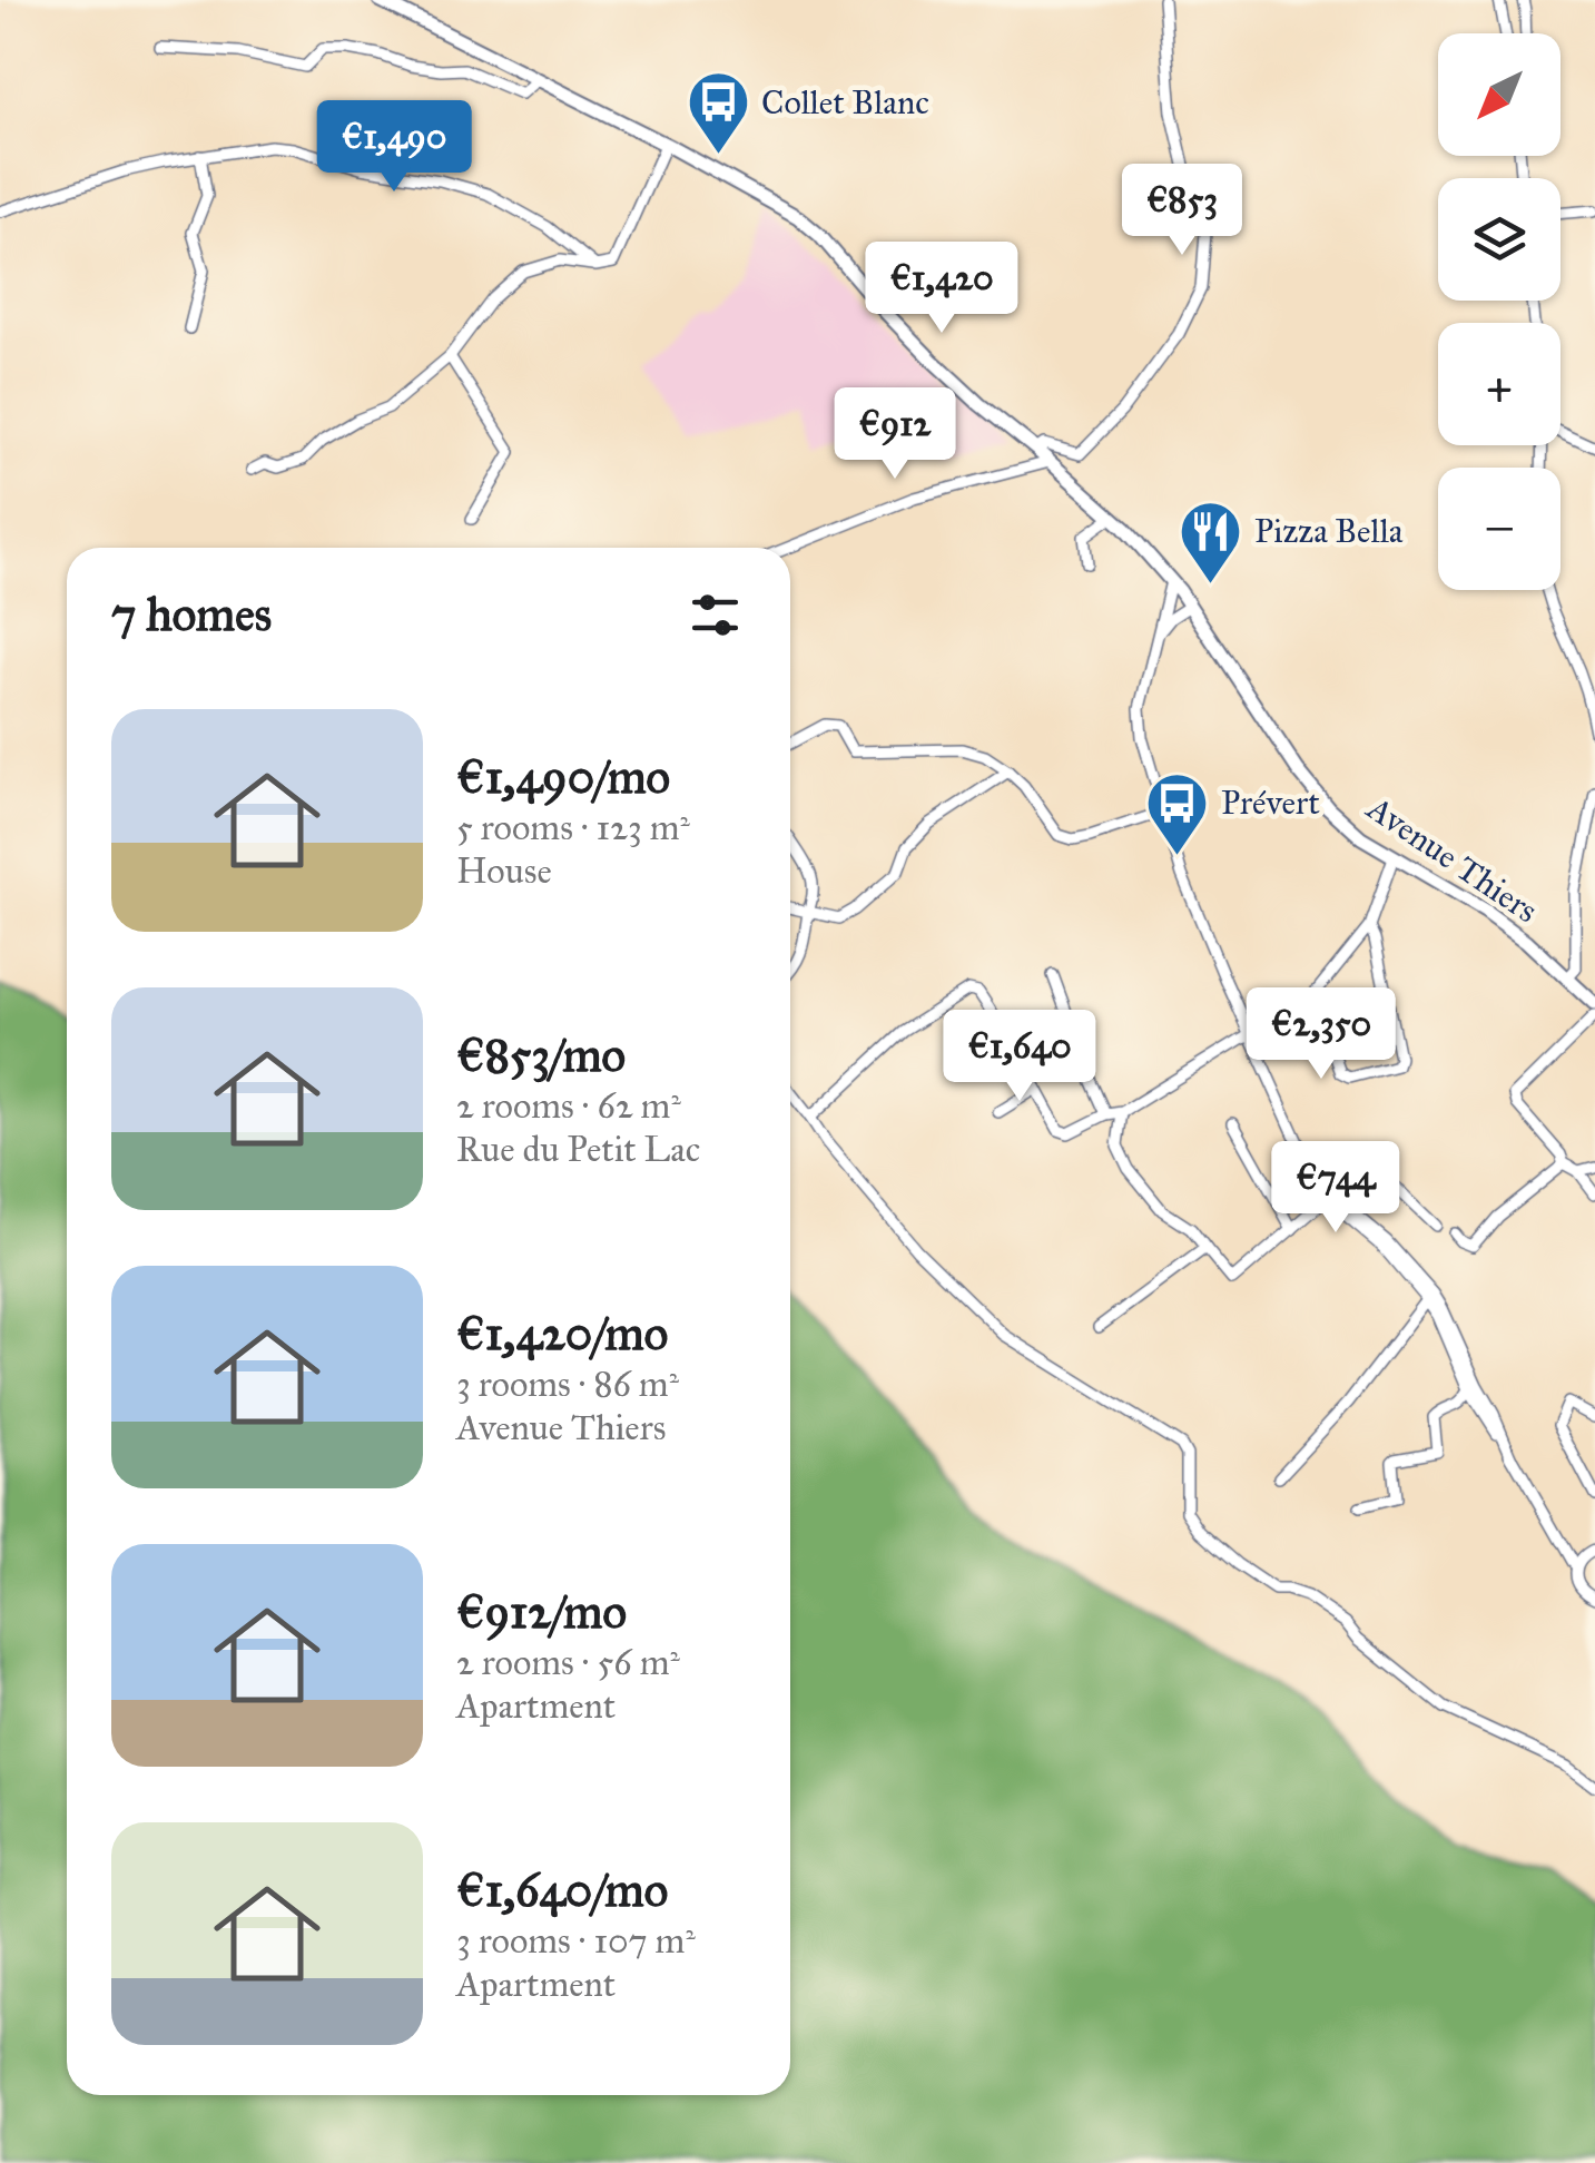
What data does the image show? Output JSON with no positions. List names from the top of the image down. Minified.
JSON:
{"streets":{"main road":["Avenue Thiers"]},"places":{"bus stop":["Collet Blanc","Prévert"],"restaurant":["Pizza Bella"]},"north":"bottom left","page":{"map_buttons":["+","−"],"price":["€1,490","€853","€1,420","€912","€2,350","€1,640","€744"],"heading":"7 homes","list":[{"name":"€1,490/mo","note":"5 rooms · 123 m² · House"},{"name":"€853/mo","note":"2 rooms · 62 m² · Rue du Petit Lac"},{"name":"€1,420/mo","note":"3 rooms · 86 m² · Avenue Thiers"},{"name":"€912/mo","note":"2 rooms · 56 m² · Apartment"},{"name":"€1,640/mo","note":"3 rooms · 107 m² · Apartment"}]}}
